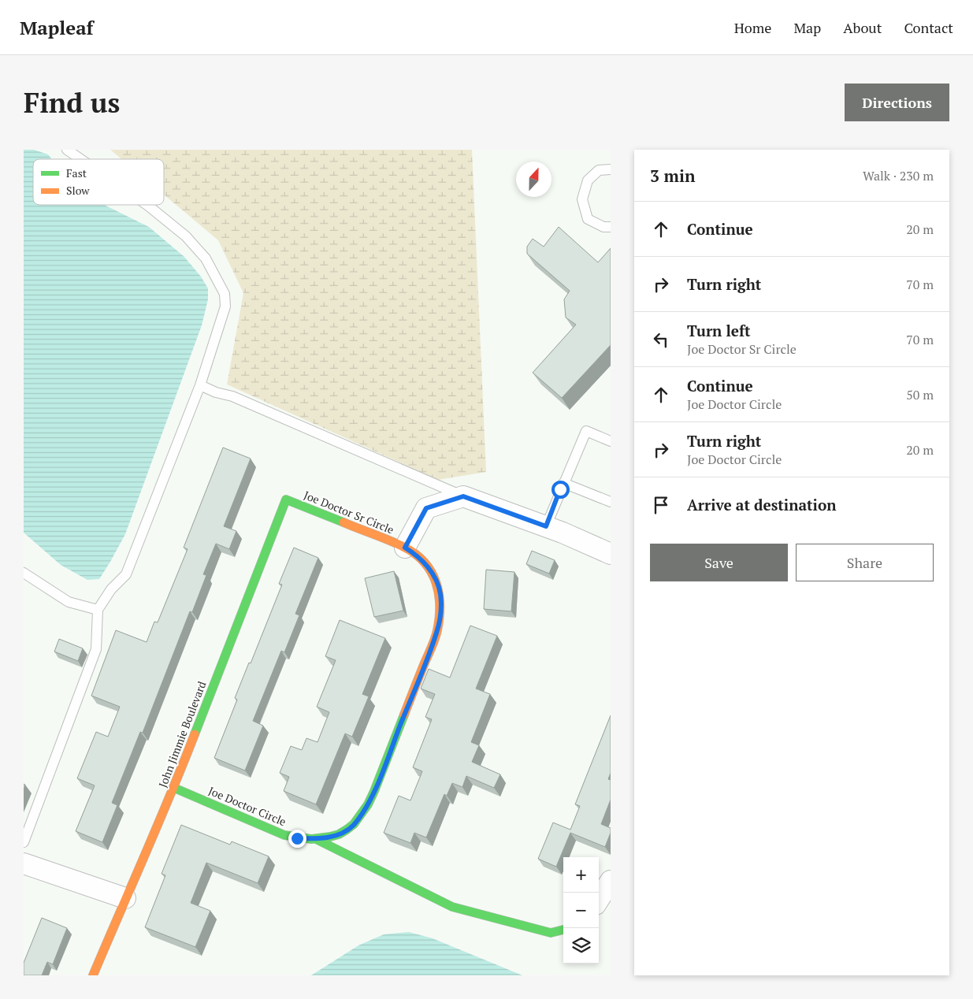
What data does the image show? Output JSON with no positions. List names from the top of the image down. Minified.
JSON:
{"streets":{"street":["Joe Doctor Sr Circle","John Jimmie Boulevard","Joe Doctor Circle"]},"crossings":[["Joe Doctor Sr Circle","John Jimmie Boulevard"],["Joe Doctor Sr Circle","Joe Doctor Circle"],["John Jimmie Boulevard","Joe Doctor Circle"]],"legend":["Fast","Slow"],"north":"top","page":{"header":"Mapleaf","nav":["Home","Map","About","Contact"],"buttons":["Directions",["Save","Share"]],"title":"Find us","heading":["3 min","Walk · 230 m"],"list":[["Continue","20 m"],["Turn right","70 m"],["Turn left","Joe Doctor Sr Circle","70 m"],["Continue","Joe Doctor Circle","50 m"],["Turn right","Joe Doctor Circle","20 m"],"Arrive at destination"],"map_buttons":["+","−"]}}
